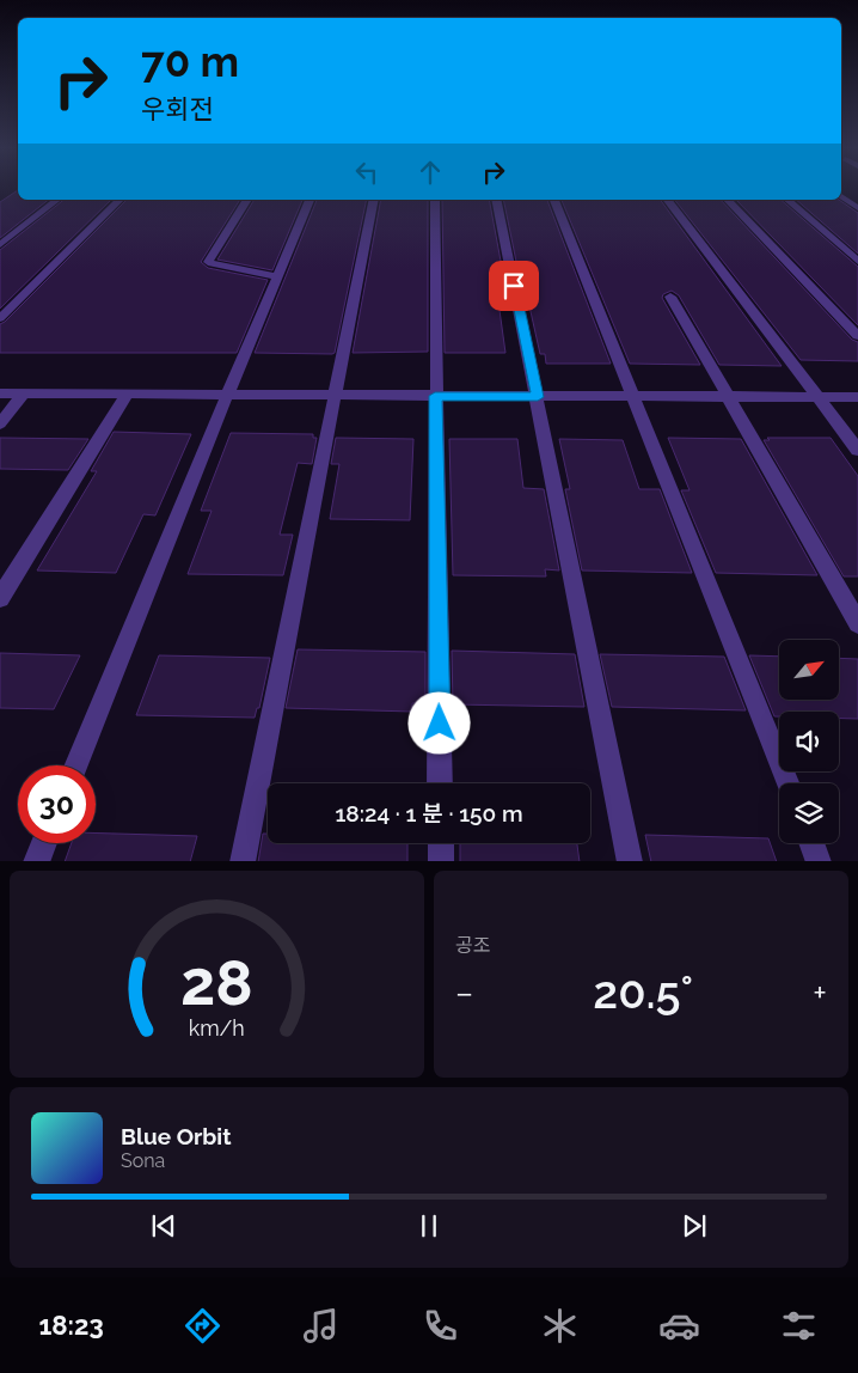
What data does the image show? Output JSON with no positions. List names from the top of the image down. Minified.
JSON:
{"north":"top right","page":{"turn":["70 m","우회전"],"limit":"30","trip":"18:24 · 1 분 · 150 m","tile":"공조","heat":["−","20.5°","+"],"song":["Blue Orbit","Sona"],"tabs":"18:23","gauge":["28","km/h"]}}
